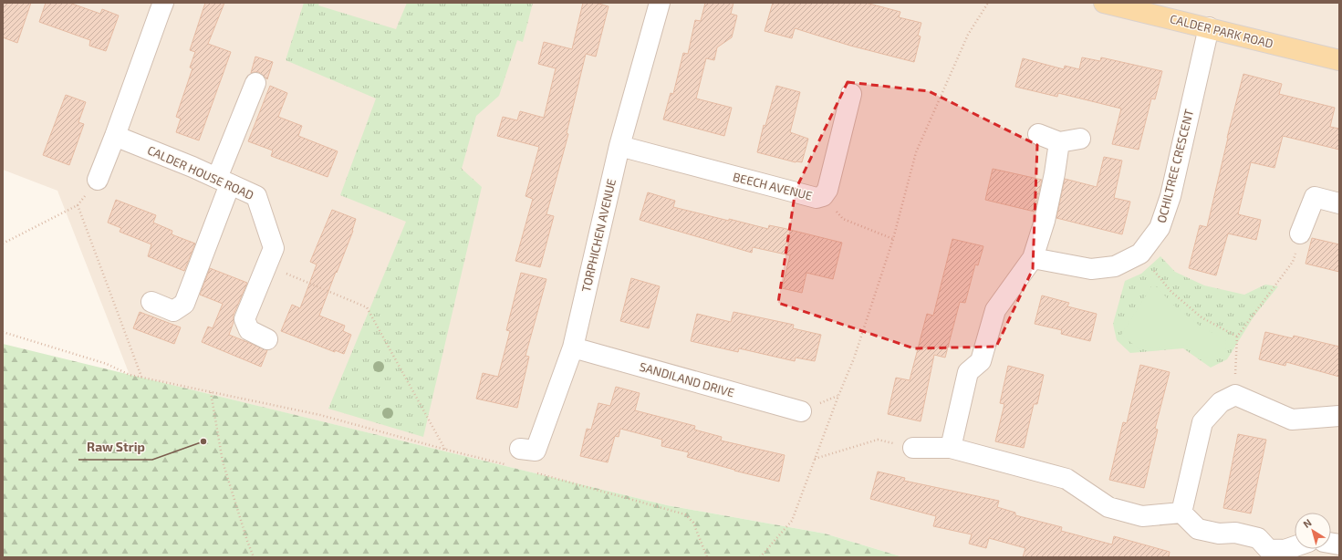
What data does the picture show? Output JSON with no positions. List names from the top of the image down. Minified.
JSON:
{"streets":{"main road":["CALDER PARK ROAD"],"street":["OCHILTREE CRESCENT","CALDER HOUSE ROAD","BEECH AVENUE","TORPHICHEN AVENUE","SANDILAND DRIVE"]},"crossings":[["CALDER PARK ROAD","OCHILTREE CRESCENT"],["BEECH AVENUE","TORPHICHEN AVENUE"],["TORPHICHEN AVENUE","SANDILAND DRIVE"]],"places":["Raw Strip"],"north":"top left"}
